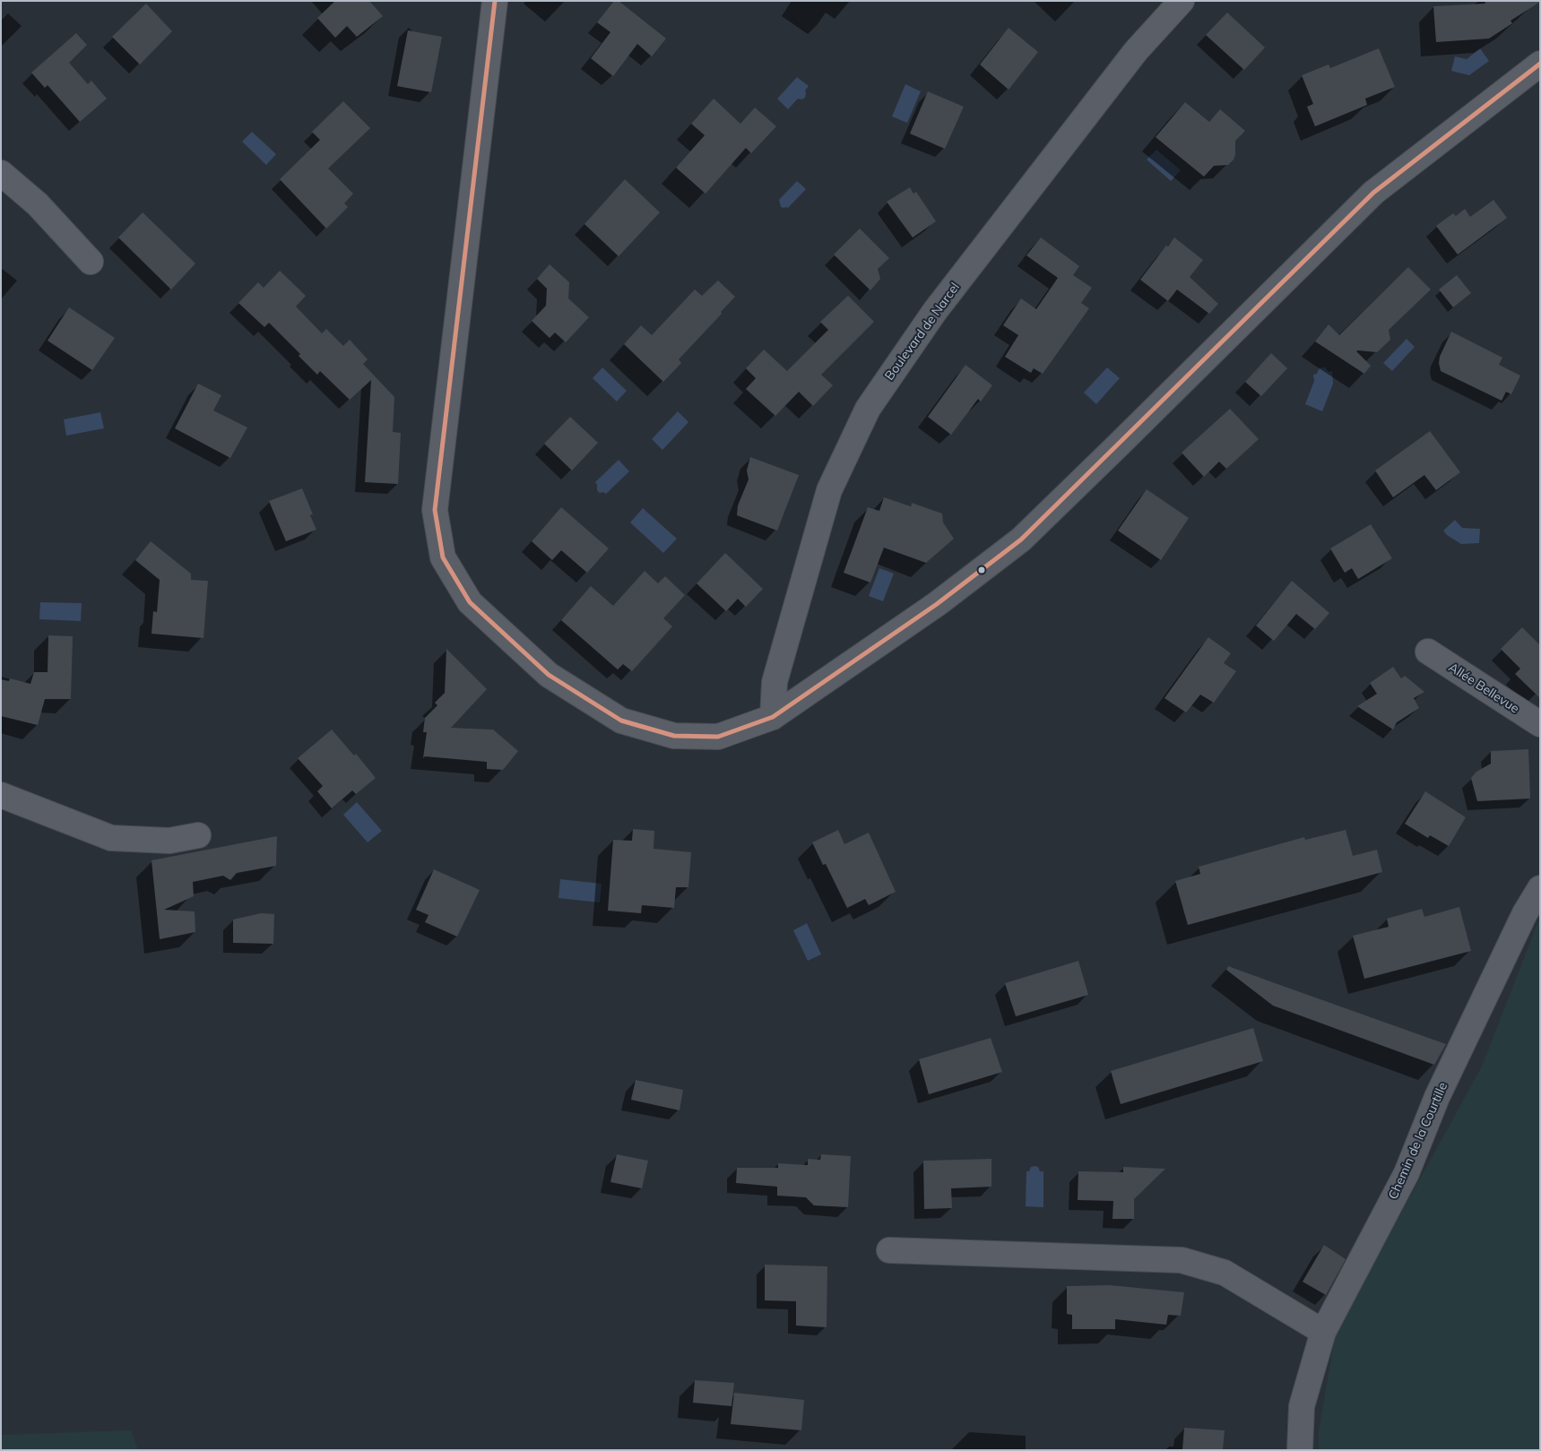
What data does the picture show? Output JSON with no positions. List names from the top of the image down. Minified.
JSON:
{"streets":{"street":["Boulevard de Narcel","Allée Bellevue","Chemin de la Courtille"]}}
